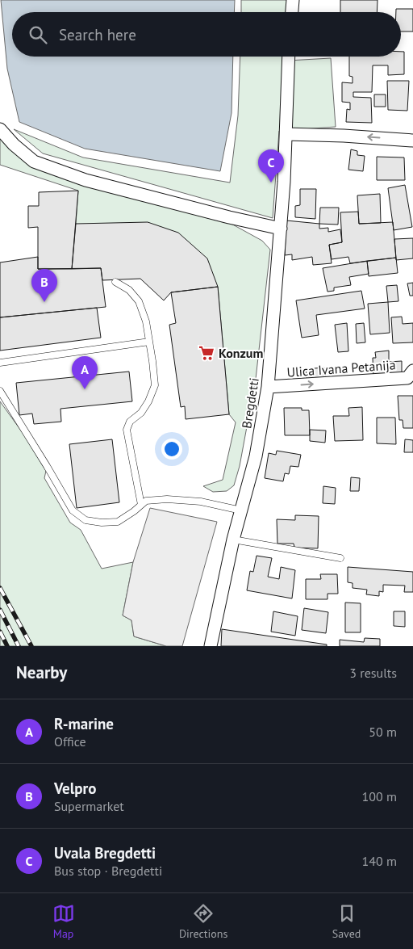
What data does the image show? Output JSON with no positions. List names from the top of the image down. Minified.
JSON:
{"streets":{"street":["Ulica Ivana Petanija","Bregdetti"]},"crossings":[["Ulica Ivana Petanija","Bregdetti"]],"one_way":["Ulica Ivana Petanija"],"places":{"supermarket":["Konzum"]},"page":{"search":"Search here","pins":["C","B","A"],"heading":["Nearby","3 results"],"list":[{"mark":"A","name":"R-marine","note":"Office","value":"50 m"},{"mark":"B","name":"Velpro","note":"Supermarket","value":"100 m"},{"mark":"C","name":"Uvala Bregdetti","note":"Bus stop · Bregdetti","value":"140 m"}],"nav":["Map","Directions","Saved"]}}
